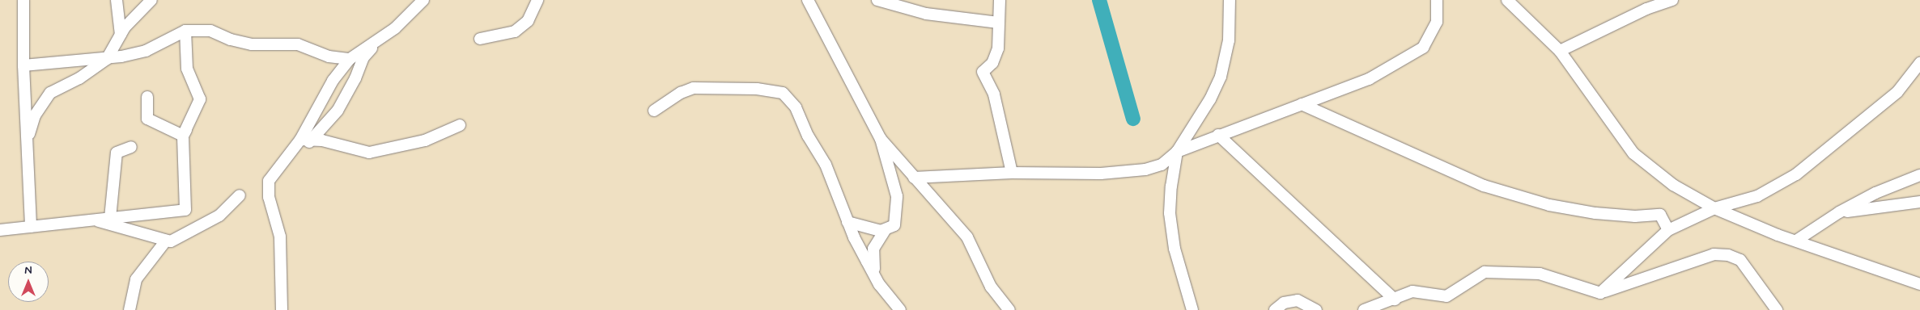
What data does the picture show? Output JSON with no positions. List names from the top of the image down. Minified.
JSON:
{"north":"top"}
